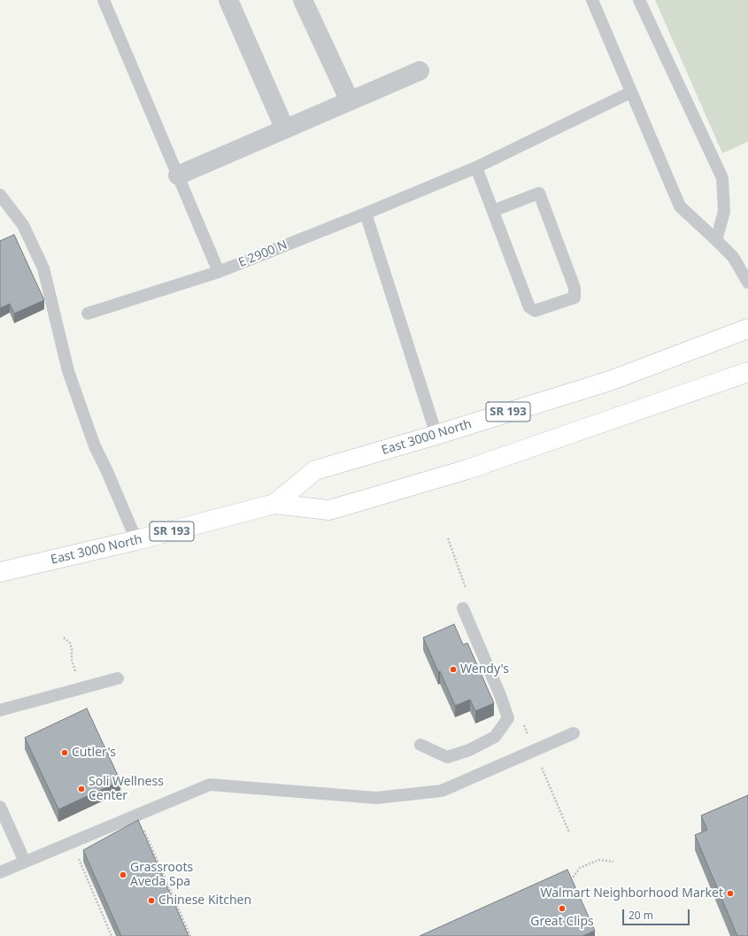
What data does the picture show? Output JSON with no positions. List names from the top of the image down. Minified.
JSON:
{"streets":{"main road":["SR 193","East 3000 North"],"lane":["E 2900 N"]},"places":["Wendy's","Cutler's","Soli Wellness Center","Grassroots Aveda Spa","Walmart Neighborhood Market","Chinese Kitchen","Great Clips"],"scale_bar":"20 m"}
